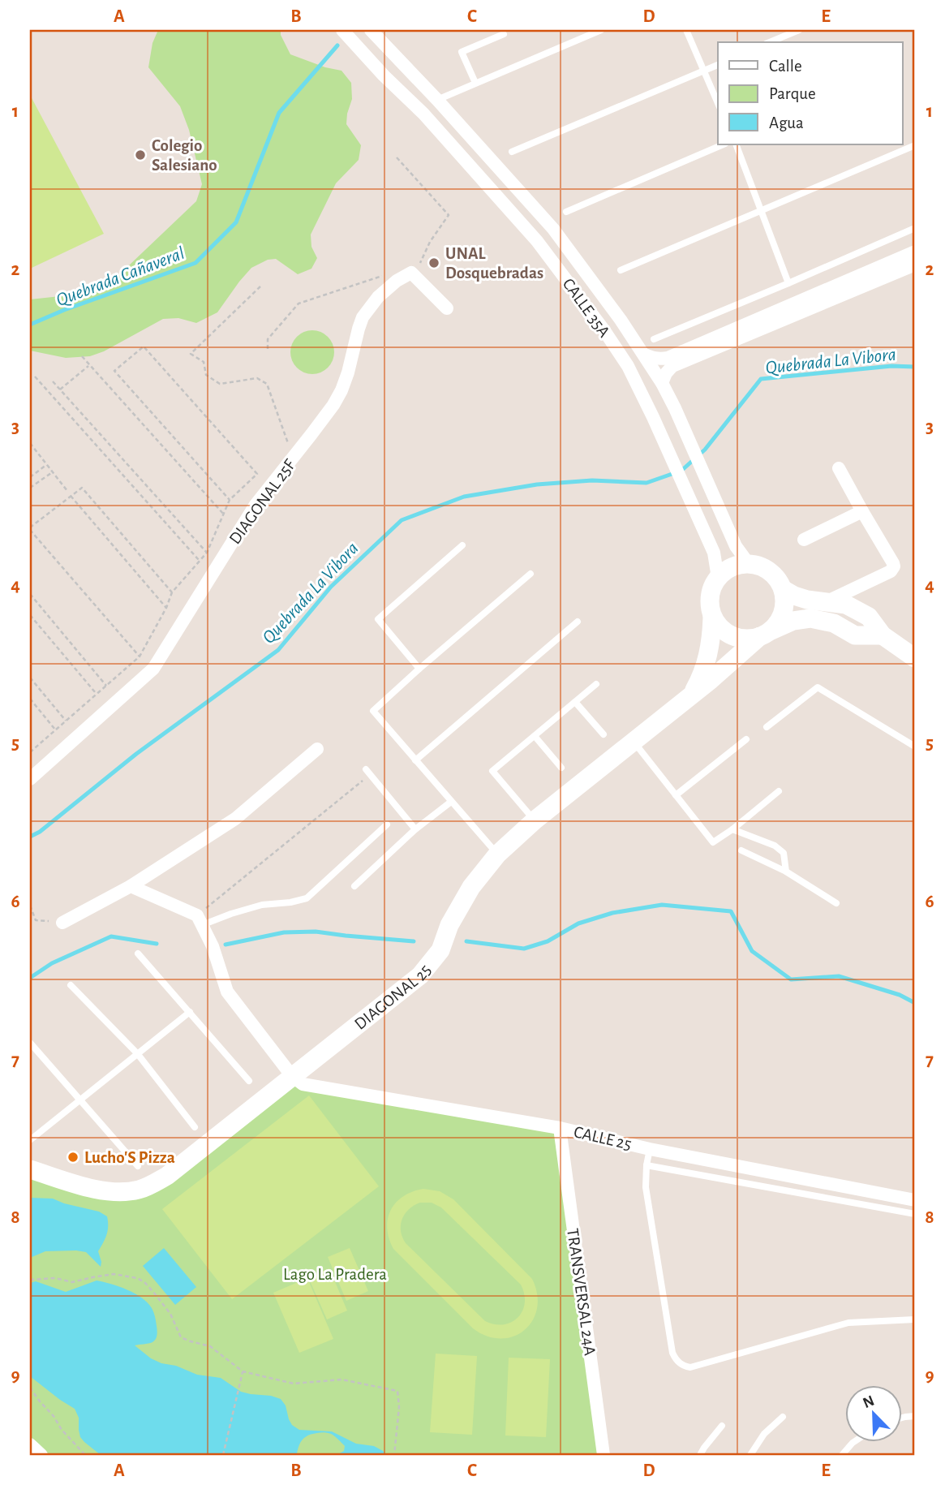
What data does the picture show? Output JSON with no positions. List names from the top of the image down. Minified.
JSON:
{"streets":{"street":["CALLE 35A","DIAGONAL 25F","DIAGONAL 25","CALLE 25","TRANSVERSAL 24A"]},"crossings":[["CALLE 35A","DIAGONAL 25"],["DIAGONAL 25","CALLE 25"],["CALLE 25","TRANSVERSAL 24A"]],"water":["Quebrada Cañaveral","Quebrada La Vibora"],"parks":["Lago La Pradera"],"places":["Colegio Salesiano","UNAL Dosquebradas","Lucho'S Pizza"],"legend":["Calle","Parque","Agua"],"north":"top left","grid":{"columns":["A","B","C","D","E"],"rows":["1","2","3","4","5","6","7","8","9"]}}
